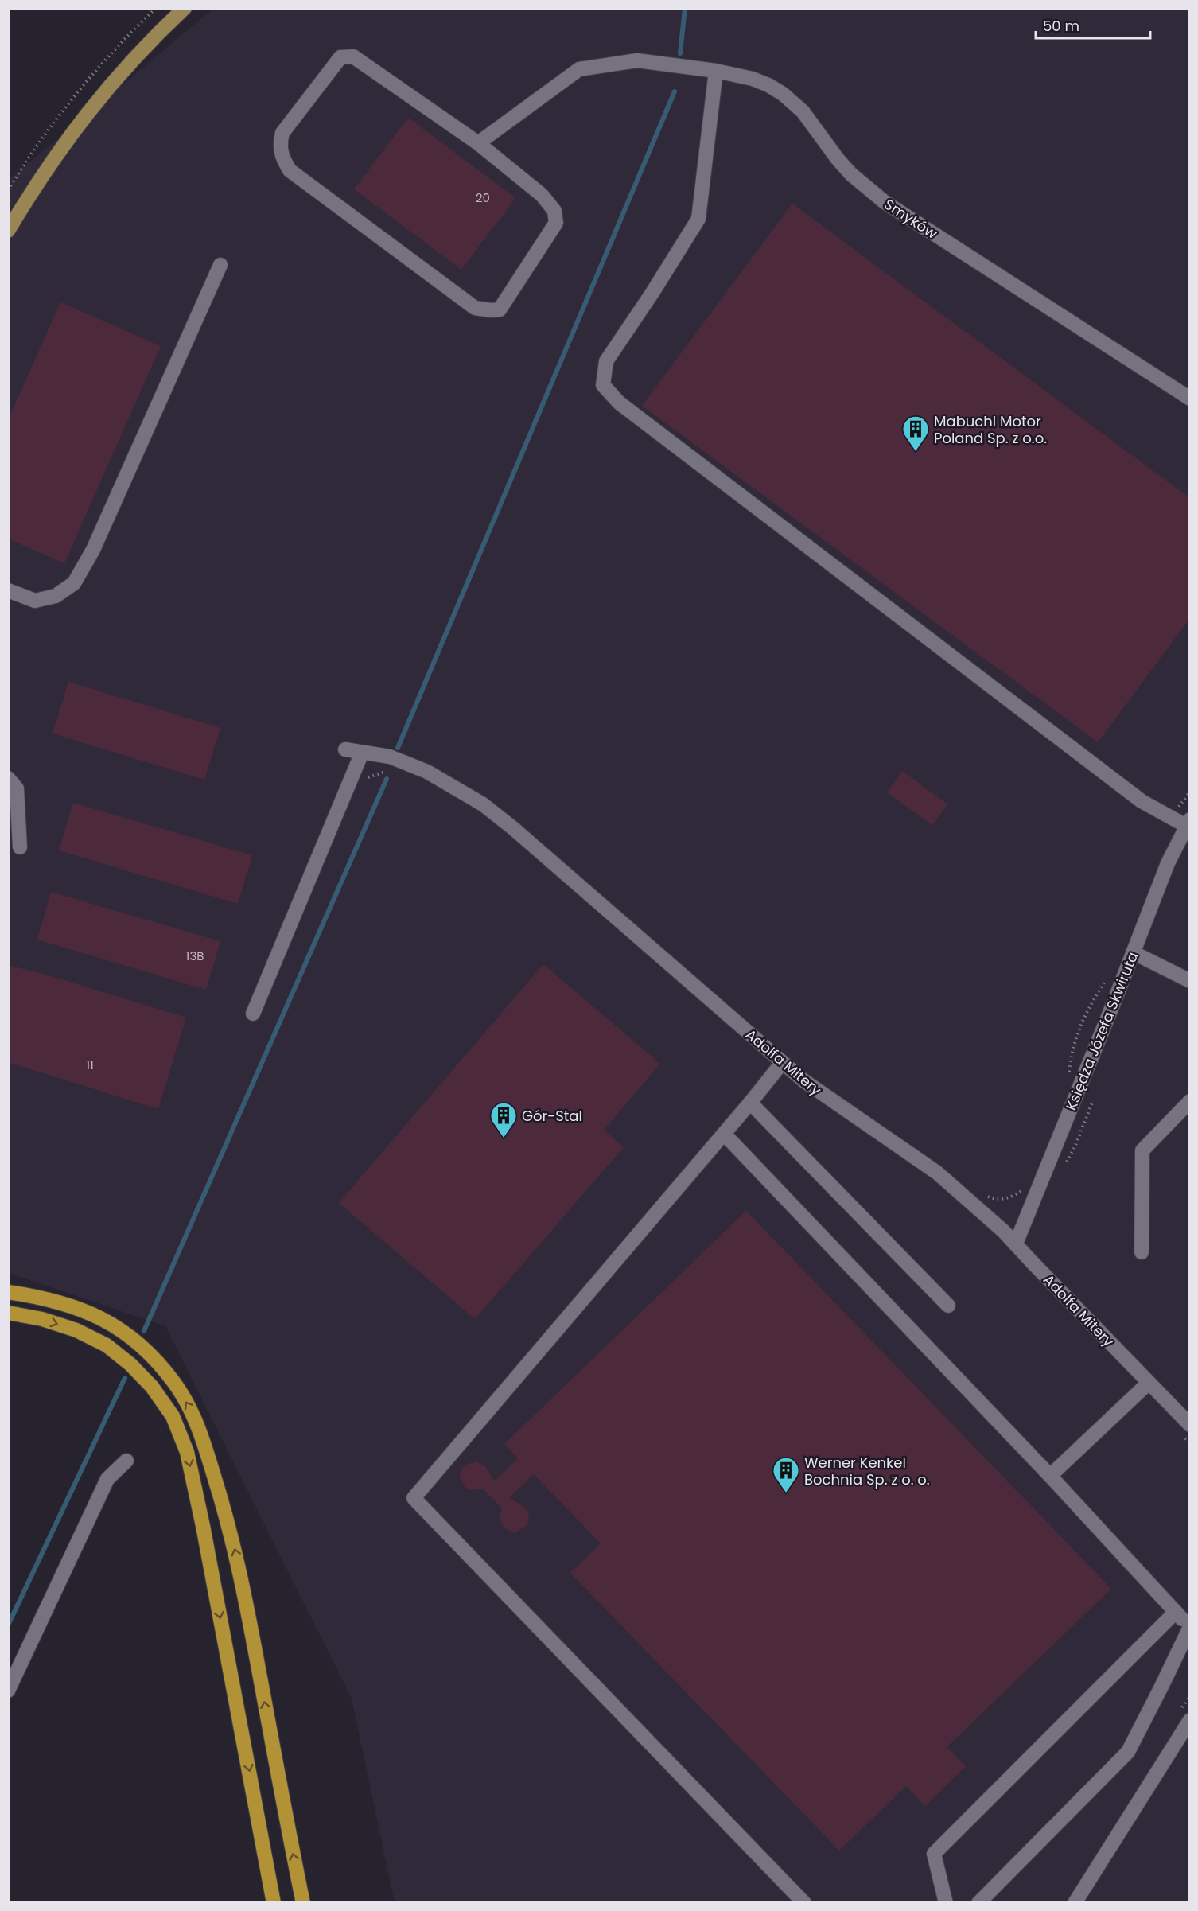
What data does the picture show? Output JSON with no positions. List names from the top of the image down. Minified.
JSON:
{"streets":{"street":["Smyków","Księdza Józefa Skwiruta","Adolfa Mitery"]},"crossings":[["Księdza Józefa Skwiruta","Adolfa Mitery"]],"places":{"building":["Mabuchi Motor Poland Sp. z o.o.","Gór-Stal","Werner Kenkel Bochnia Sp. z o. o."]},"house_numbers":["20","13B","11"],"scale_bar":"50 m"}
